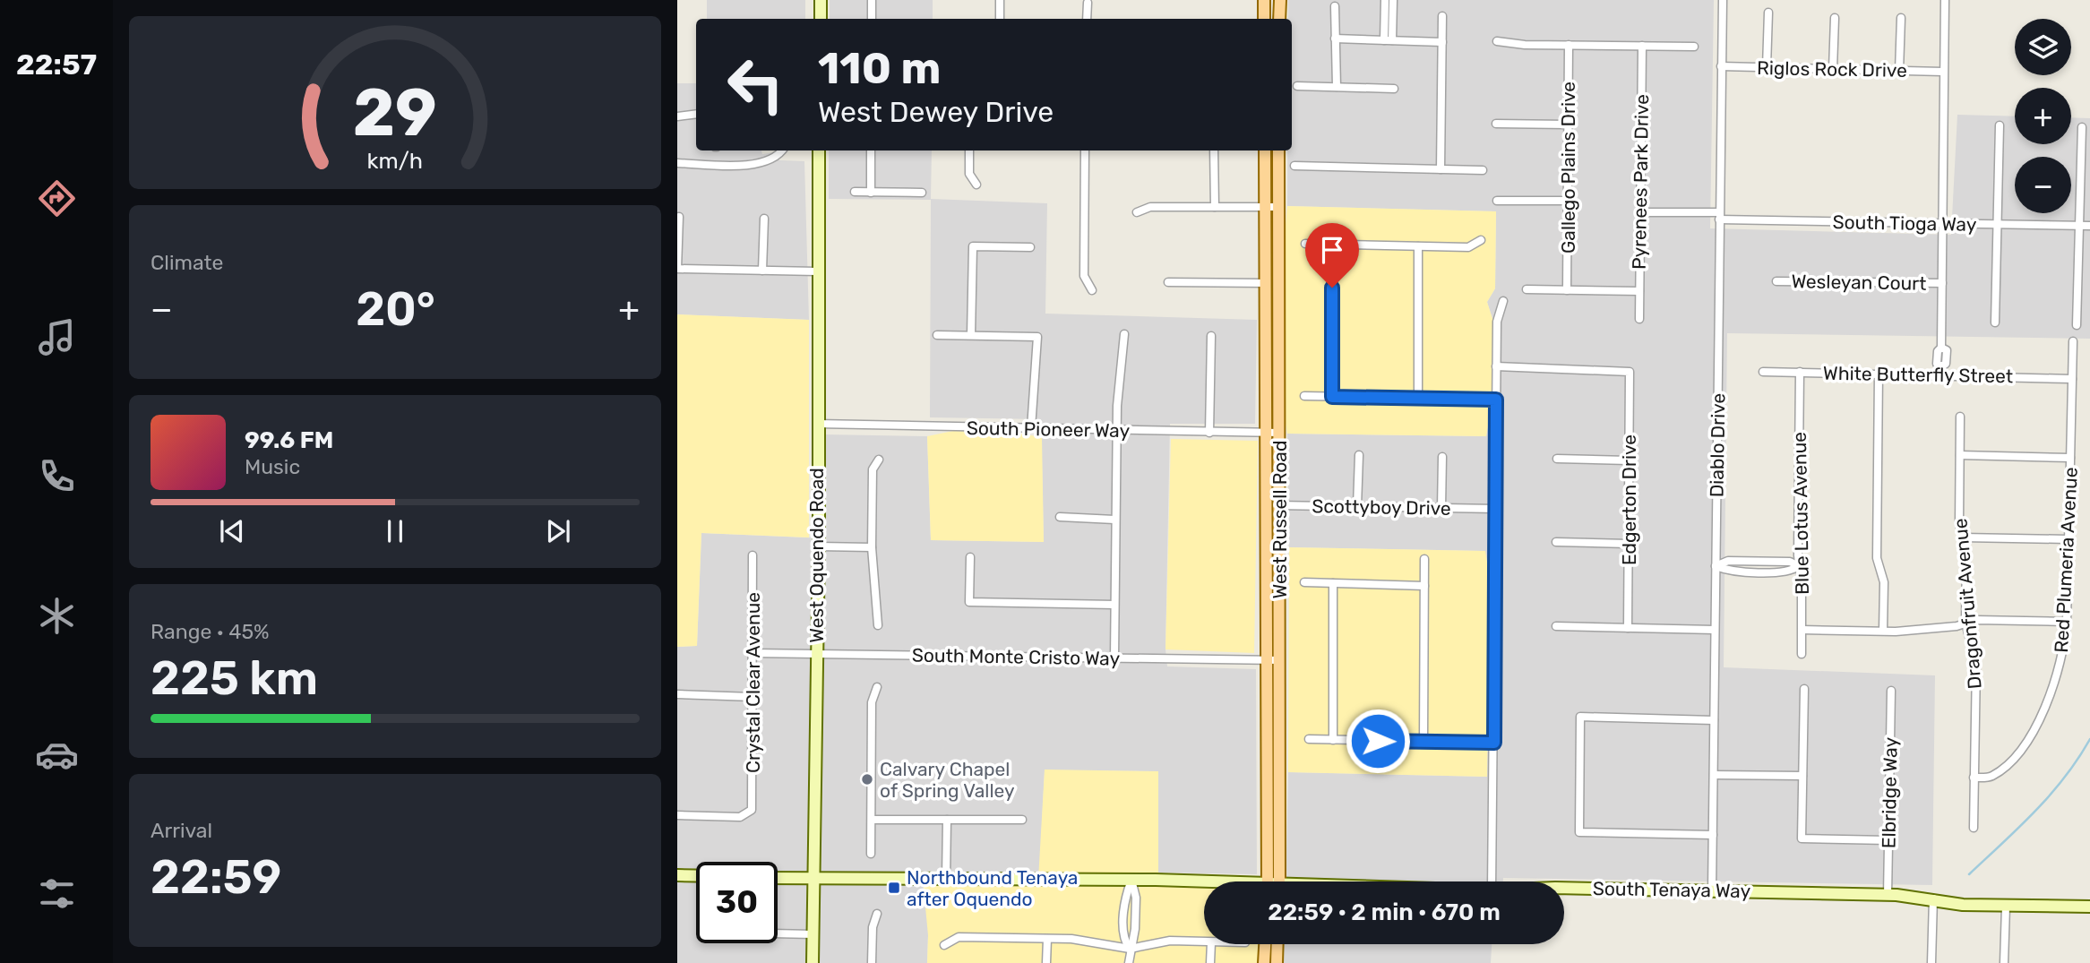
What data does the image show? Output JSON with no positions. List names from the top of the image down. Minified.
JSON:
{"streets":{"main road":["West Russell Road"],"street":["Riglos Rock Drive","Gallego Plains Drive","Pyrenees Park Drive","South Tioga Way","Wesleyan Court","White Butterfly Street","South Pioneer Way","Diablo Drive","Edgerton Drive","Scottyboy Drive","Blue Lotus Avenue","West Oquendo Road","Red Plumeria Avenue","Dragonfruit Avenue","South Monte Cristo Way","Crystal Clear Avenue","Elbridge Way","South Tenaya Way"]},"crossings":[["Riglos Rock Drive","Diablo Drive"],["Pyrenees Park Drive","South Tioga Way"],["South Tioga Way","Diablo Drive"],["White Butterfly Street","Blue Lotus Avenue"],["White Butterfly Street","Red Plumeria Avenue"],["South Pioneer Way","West Russell Road"],["South Pioneer Way","West Oquendo Road"],["Diablo Drive","South Tenaya Way"],["Scottyboy Drive","West Russell Road"],["West Russell Road","South Monte Cristo Way"],["West Oquendo Road","South Monte Cristo Way"],["West Oquendo Road","South Tenaya Way"],["Red Plumeria Avenue","Dragonfruit Avenue"],["South Monte Cristo Way","Crystal Clear Avenue"],["Elbridge Way","South Tenaya Way"]],"places":{"other":["Calvary Chapel of Spring Valley"],"transit":["Northbound Tenaya after Oquendo"]},"page":{"tabs":"22:57","map_buttons":["+","−"],"turn":["110 m","West Dewey Drive"],"tile":["Climate",["Range · 45%","225 km"],["Arrival","22:59"]],"heat":["−","20°","+"],"song":["99.6 FM","Music"],"limit":"30","trip":"22:59 · 2 min · 670 m","gauge":["29","km/h"]}}
